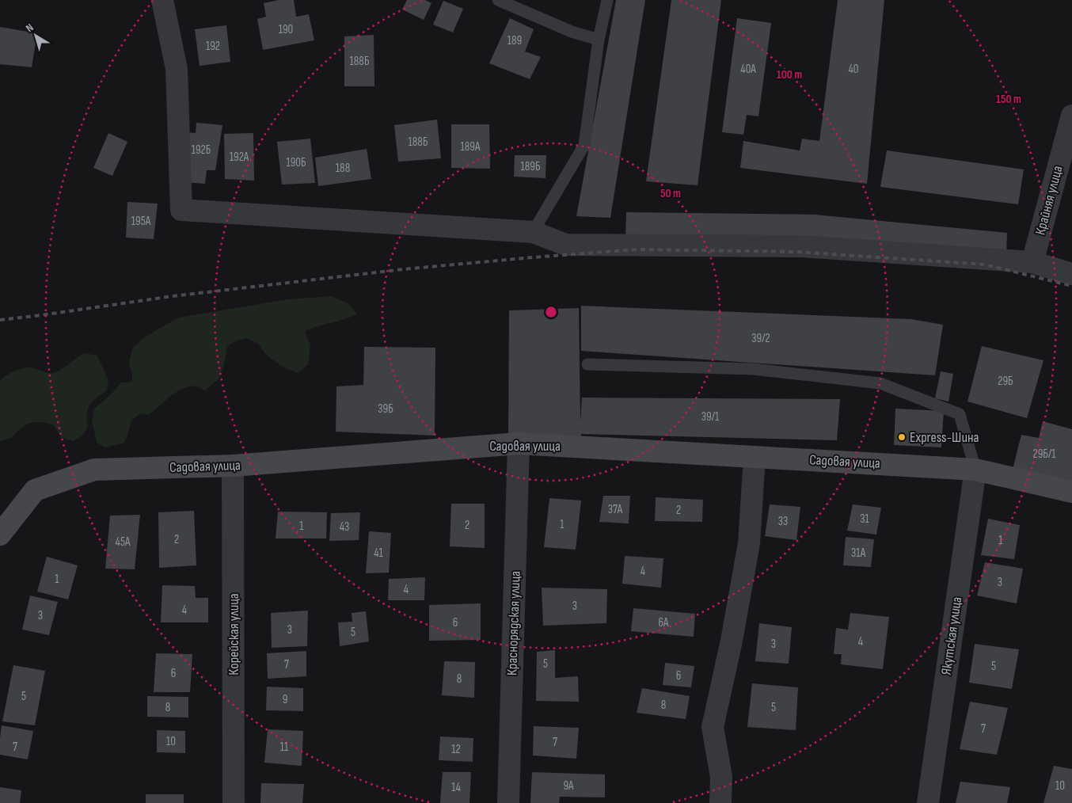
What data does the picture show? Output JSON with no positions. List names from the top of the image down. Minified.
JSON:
{"streets":{"street":["Крайняя улица","Садовая улица","Краснорядская улица","Корейская улица","Якутская улица"]},"crossings":[["Садовая улица","Краснорядская улица"],["Садовая улица","Корейская улица"],["Садовая улица","Якутская улица"]],"places":["Express-Шина"],"house_numbers":["190","189","192","188Б","40А","40","188Б","189А","192Б","192А","190Б","189Б","188","195А","39/2","29Б","39Б","39/1","29Б/1","37А","2","31","33","1","2","1","43","2","1","45А","41","31А","4","1","3","4","3","4","3","6","6А","3","5","4","3","5","7","5","6","6","8","5","9","8","8","5","7","10","7","7","11","12","9А","10","14"],"north":"top left","rings":["100 m","150 m","50 m"]}
